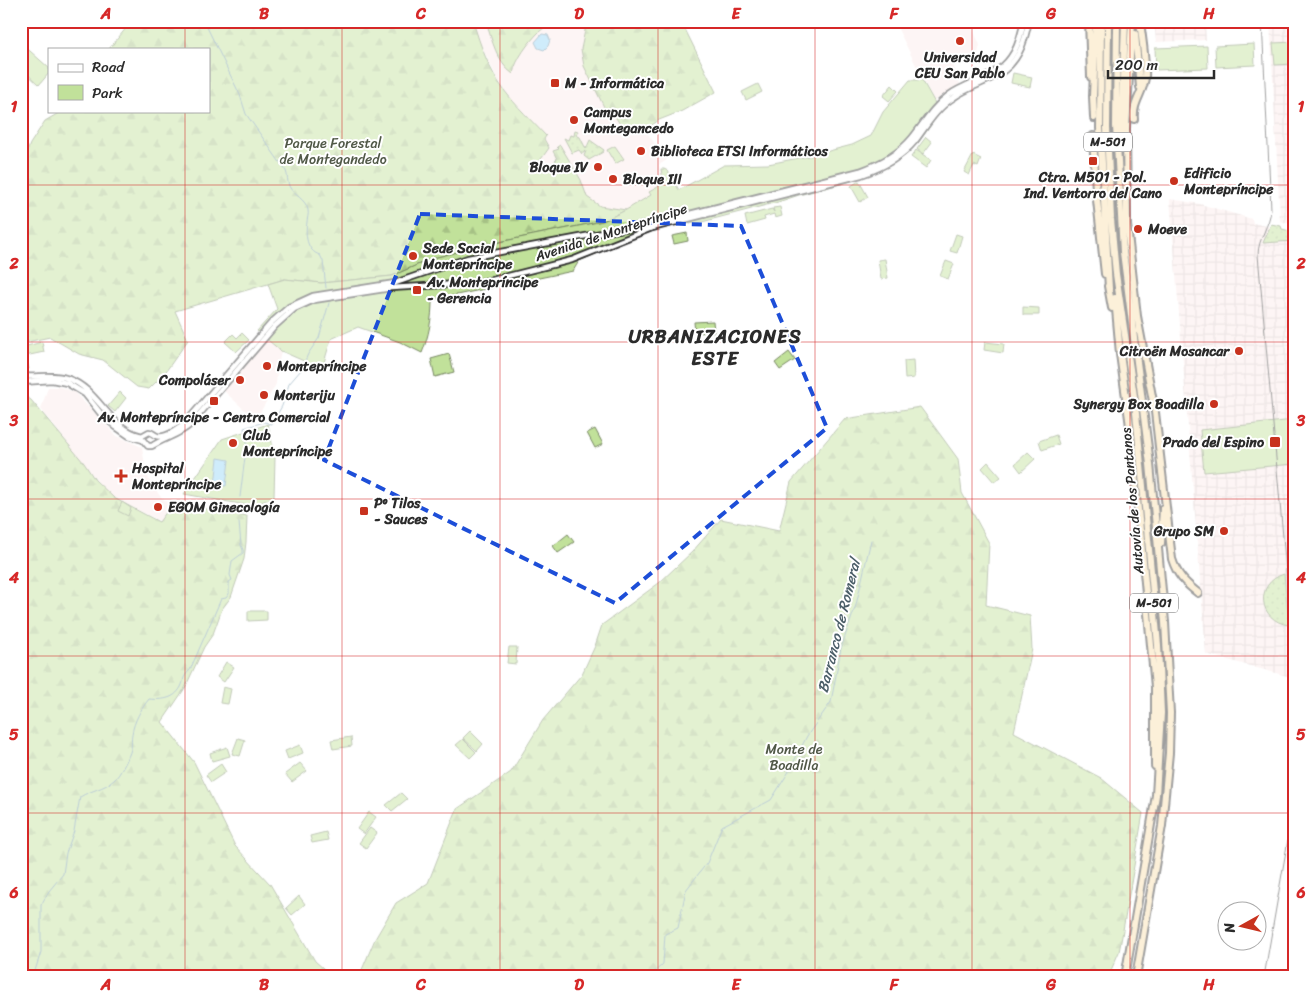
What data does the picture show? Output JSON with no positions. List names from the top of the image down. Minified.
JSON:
{"streets":{"highway":["M-501","Autovía de los Pantanos"],"street":["Avenida de Montepríncipe"]},"districts":["URBANIZACIONES ESTE"],"water":["Barranco de Romeral"],"parks":["Parque Forestal de Montegandedo","Monte de Boadilla"],"places":{"other":["Universidad CEU San Pablo","Campus Montegancedo","Biblioteca ETSI Informáticos","Bloque IV","Bloque III","Edificio Montepríncipe","Moeve","Sede Social Montepríncipe","Citroën Mosancar","Montepríncipe","Compoláser","Monteriju","Synergy Box Boadilla","Club Montepríncipe","EGOM Ginecología","Grupo SM"],"transit":["M - Informática","Ctra. M501 - Pol. Ind. Ventorro del Cano","Av. Montepríncipe - Gerencia","Av. Montepríncipe - Centro Comercial","Prado del Espino","Pº Tilos - Sauces"],"health":["Hospital Montepríncipe"]},"legend":["Road","Park"],"scale_bar":"200 m","north":"left","grid":{"columns":["A","B","C","D","E","F","G","H"],"rows":["1","2","3","4","5","6"]}}
